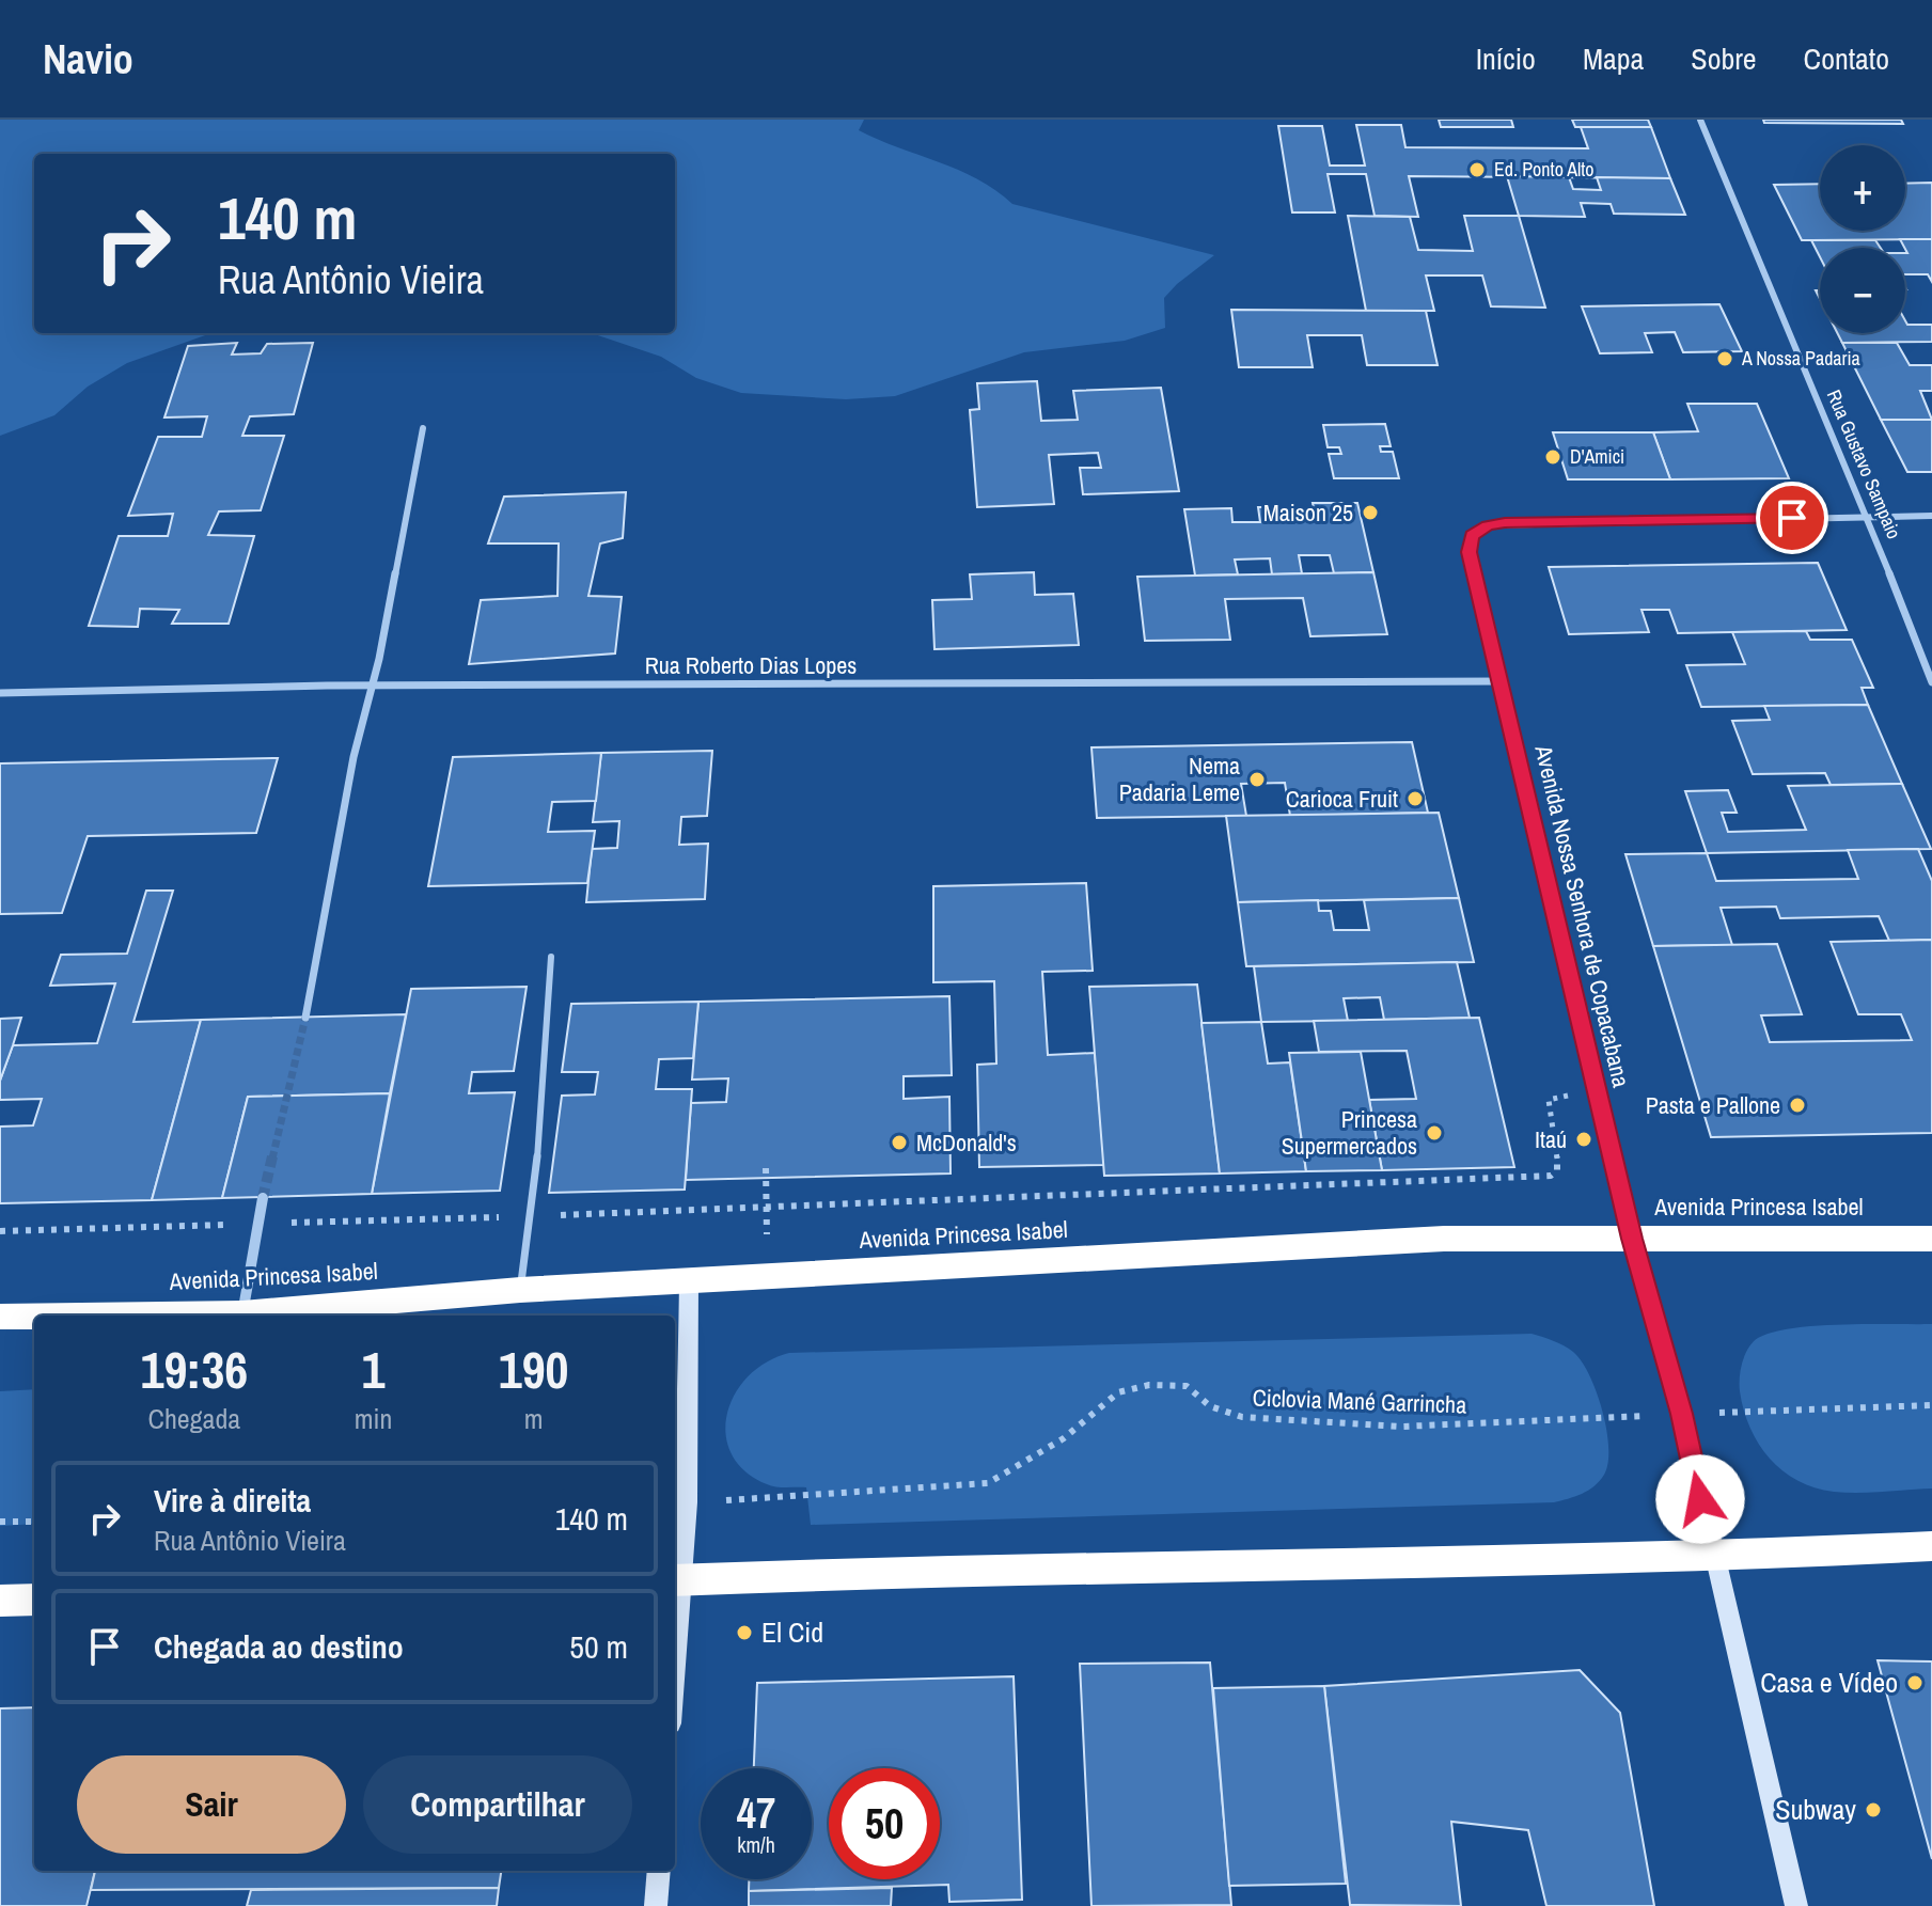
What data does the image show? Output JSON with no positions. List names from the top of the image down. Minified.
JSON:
{"streets":{"highway":["Avenida Princesa Isabel"],"main road":["Avenida Nossa Senhora de Copacabana"],"street":["Rua Gustavo Sampaio","Rua Roberto Dias Lopes"],"path":["Ciclovia Mané Garrincha"]},"crossings":[["Rua Gustavo Sampaio","Avenida Nossa Senhora de Copacabana"],["Rua Roberto Dias Lopes","Avenida Nossa Senhora de Copacabana"],["Avenida Nossa Senhora de Copacabana","Avenida Princesa Isabel"],["Avenida Nossa Senhora de Copacabana","Ciclovia Mané Garrincha"]],"places":["Ed. Ponto Alto","A Nossa Padaria","D'Amici","Maison 25","Nema Padaria Leme","Carioca Fruit","Pasta e Pallone","Princesa Supermercados","Itaú","McDonald's","El Cid","Casa e Vídeo","Subway"],"page":{"header":"Navio","nav":["Início","Mapa","Sobre","Contato"],"map_buttons":["+","−"],"turn":["140 m","Rua Antônio Vieira"],"eta":["19:36","Chegada","1","min","190","m"],"list":[{"name":"Vire à direita","note":"Rua Antônio Vieira","value":"140 m"},{"name":"Chegada ao destino","value":"50 m"}],"buttons":["Sair","Compartilhar"],"speed":"47 km/h","limit":"50"}}
